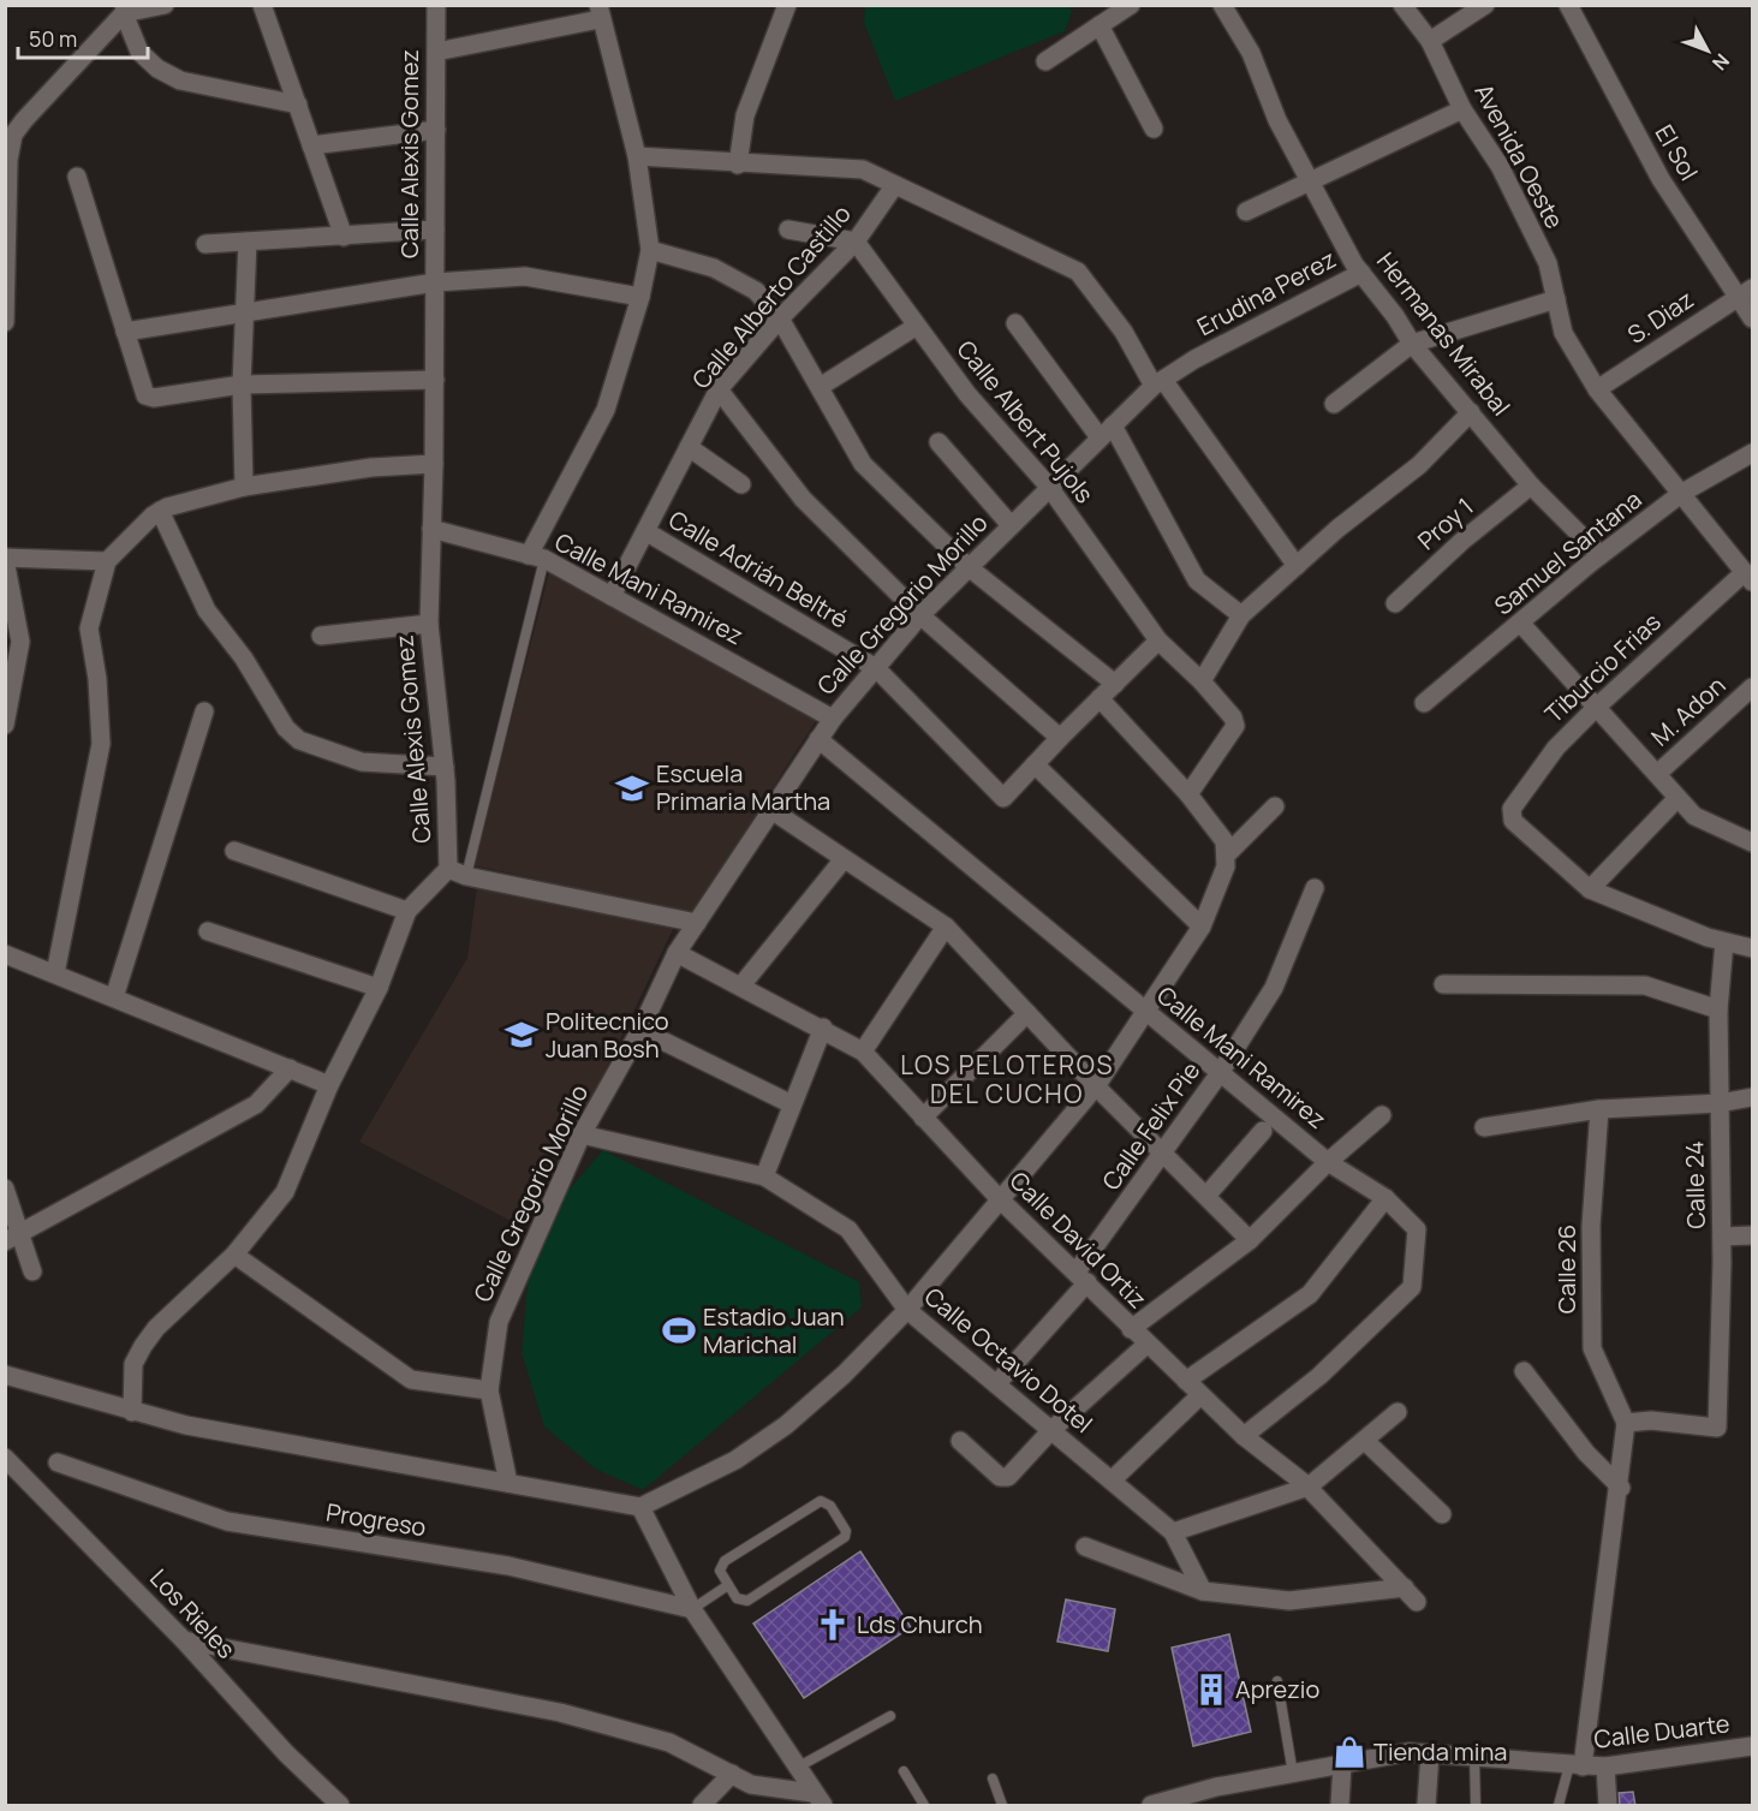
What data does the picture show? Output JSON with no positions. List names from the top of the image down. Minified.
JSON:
{"streets":{"street":["El Sol","Calle Alexis Gomez","Avenida Oeste","Erudina Perez","Calle Alberto Castillo","S. Diaz","Hermanas Mirabal","Calle Albert Pujols","Proy 1","Samuel Santana","Calle Adrián Beltré","Calle Mani Ramirez","Calle Gregorio Morillo","Tiburcio Frias","M. Adon","Calle Felix Pie","Calle 24","Calle David Ortiz","Calle 26","Calle Octavio Dotel","Progreso","Los Rieles","Calle Duarte"]},"crossings":[["El Sol","S. Diaz"],["Calle Alexis Gomez","Calle Mani Ramirez"],["Avenida Oeste","S. Diaz"],["Avenida Oeste","Samuel Santana"],["Avenida Oeste","Tiburcio Frias"],["Erudina Perez","Hermanas Mirabal"],["Erudina Perez","Calle Gregorio Morillo"],["Calle Alberto Castillo","Calle Albert Pujols"],["Calle Alberto Castillo","Calle Adrián Beltré"],["Calle Alberto Castillo","Calle Mani Ramirez"],["Hermanas Mirabal","Proy 1"],["Hermanas Mirabal","Samuel Santana"],["Calle Albert Pujols","Calle Gregorio Morillo"],["Calle Adrián Beltré","Calle Gregorio Morillo"],["Calle Mani Ramirez","Calle Gregorio Morillo"],["Calle Mani Ramirez","Calle Felix Pie"],["Calle Mani Ramirez","Calle David Ortiz"],["Calle Gregorio Morillo","Calle David Ortiz"],["Calle Gregorio Morillo","Calle Octavio Dotel"],["Calle Felix Pie","Calle David Ortiz"],["Calle Felix Pie","Calle Octavio Dotel"],["Calle 24","Calle 26"]],"districts":["LOS PELOTEROS DEL CUCHO"],"places":{"school or university":["Escuela Primaria Martha","Politecnico Juan Bosh"],"sports":["Estadio Juan Marichal"],"church":["Lds Church"],"building":["Aprezio"],"shop":["Tienda mina"]},"scale_bar":"50 m","north":"bottom right"}
